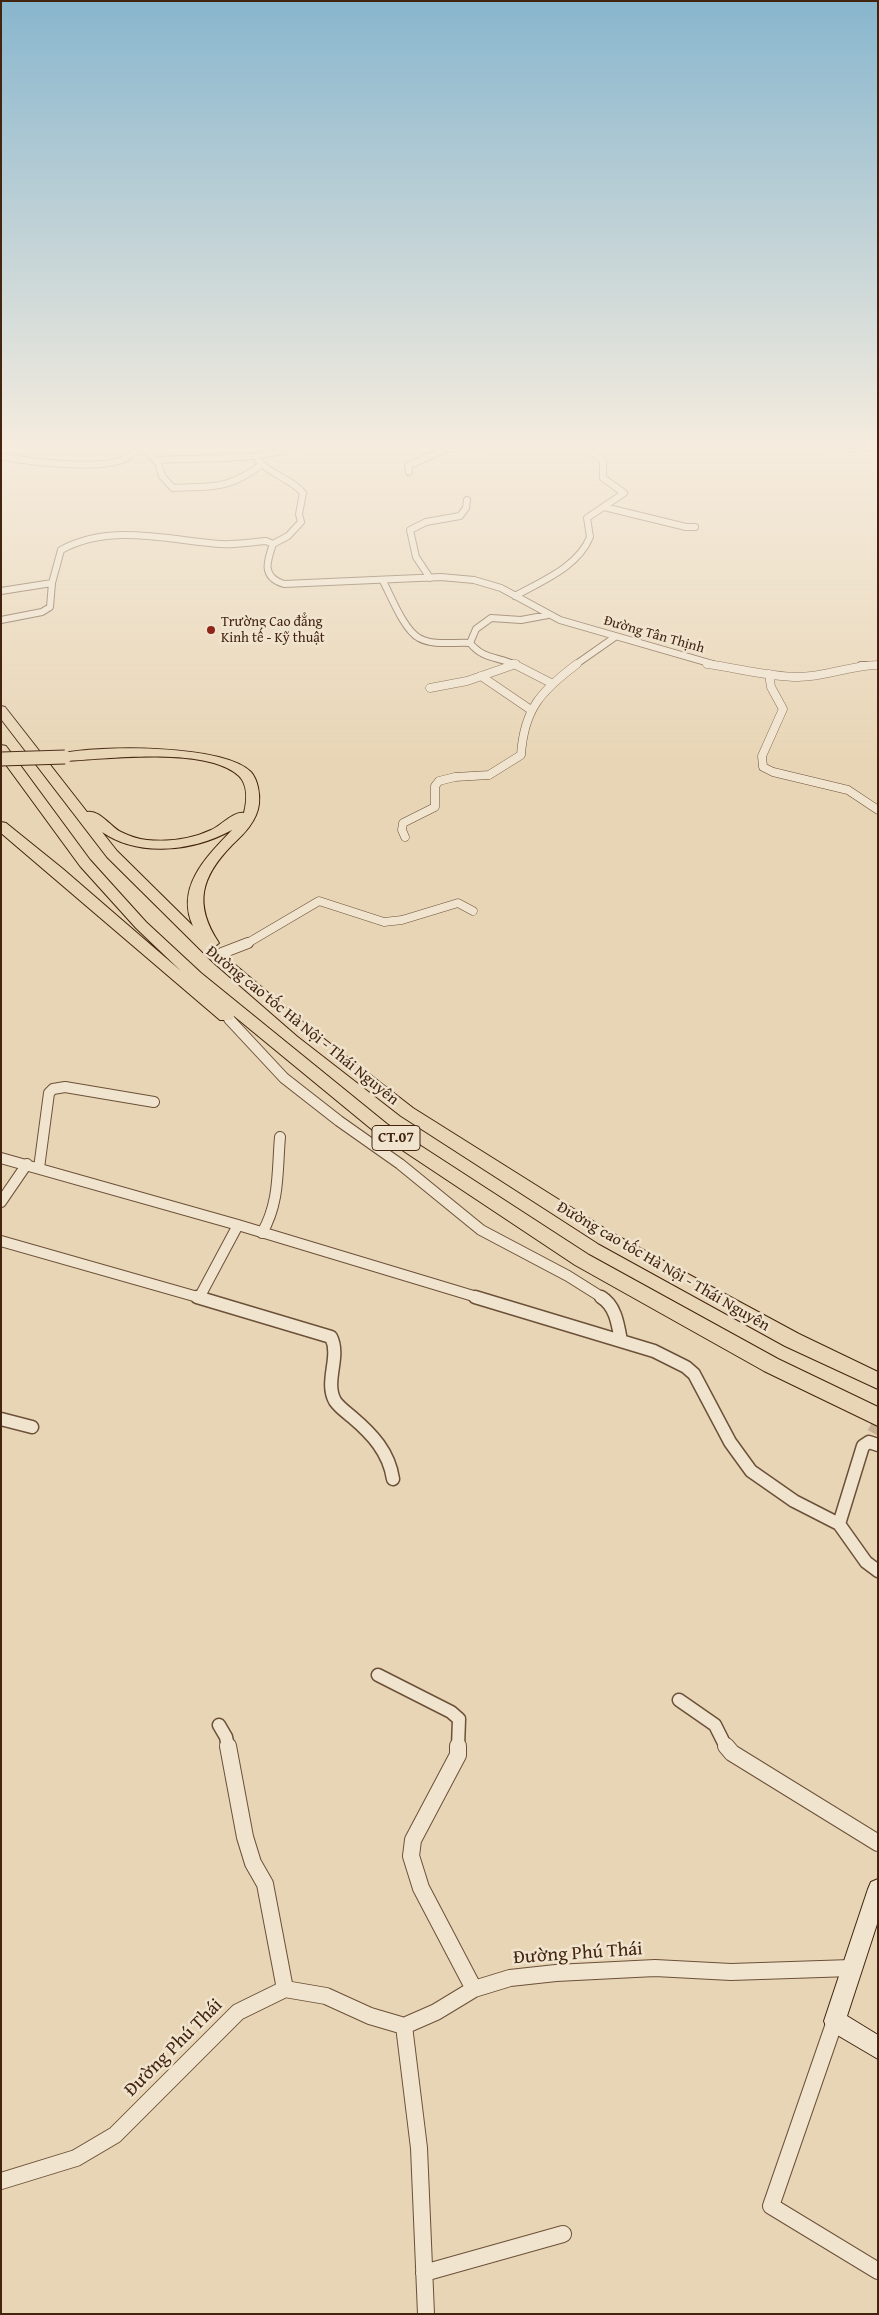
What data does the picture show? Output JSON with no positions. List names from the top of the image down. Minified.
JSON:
{"streets":{"highway":["Đường cao tốc Hà Nội - Thái Nguyên","CT.07"],"street":["Đường Tân Thịnh","Đường Phú Thái"]},"places":["Trường Cao đẳng Kinh tế - Kỹ thuật"]}
